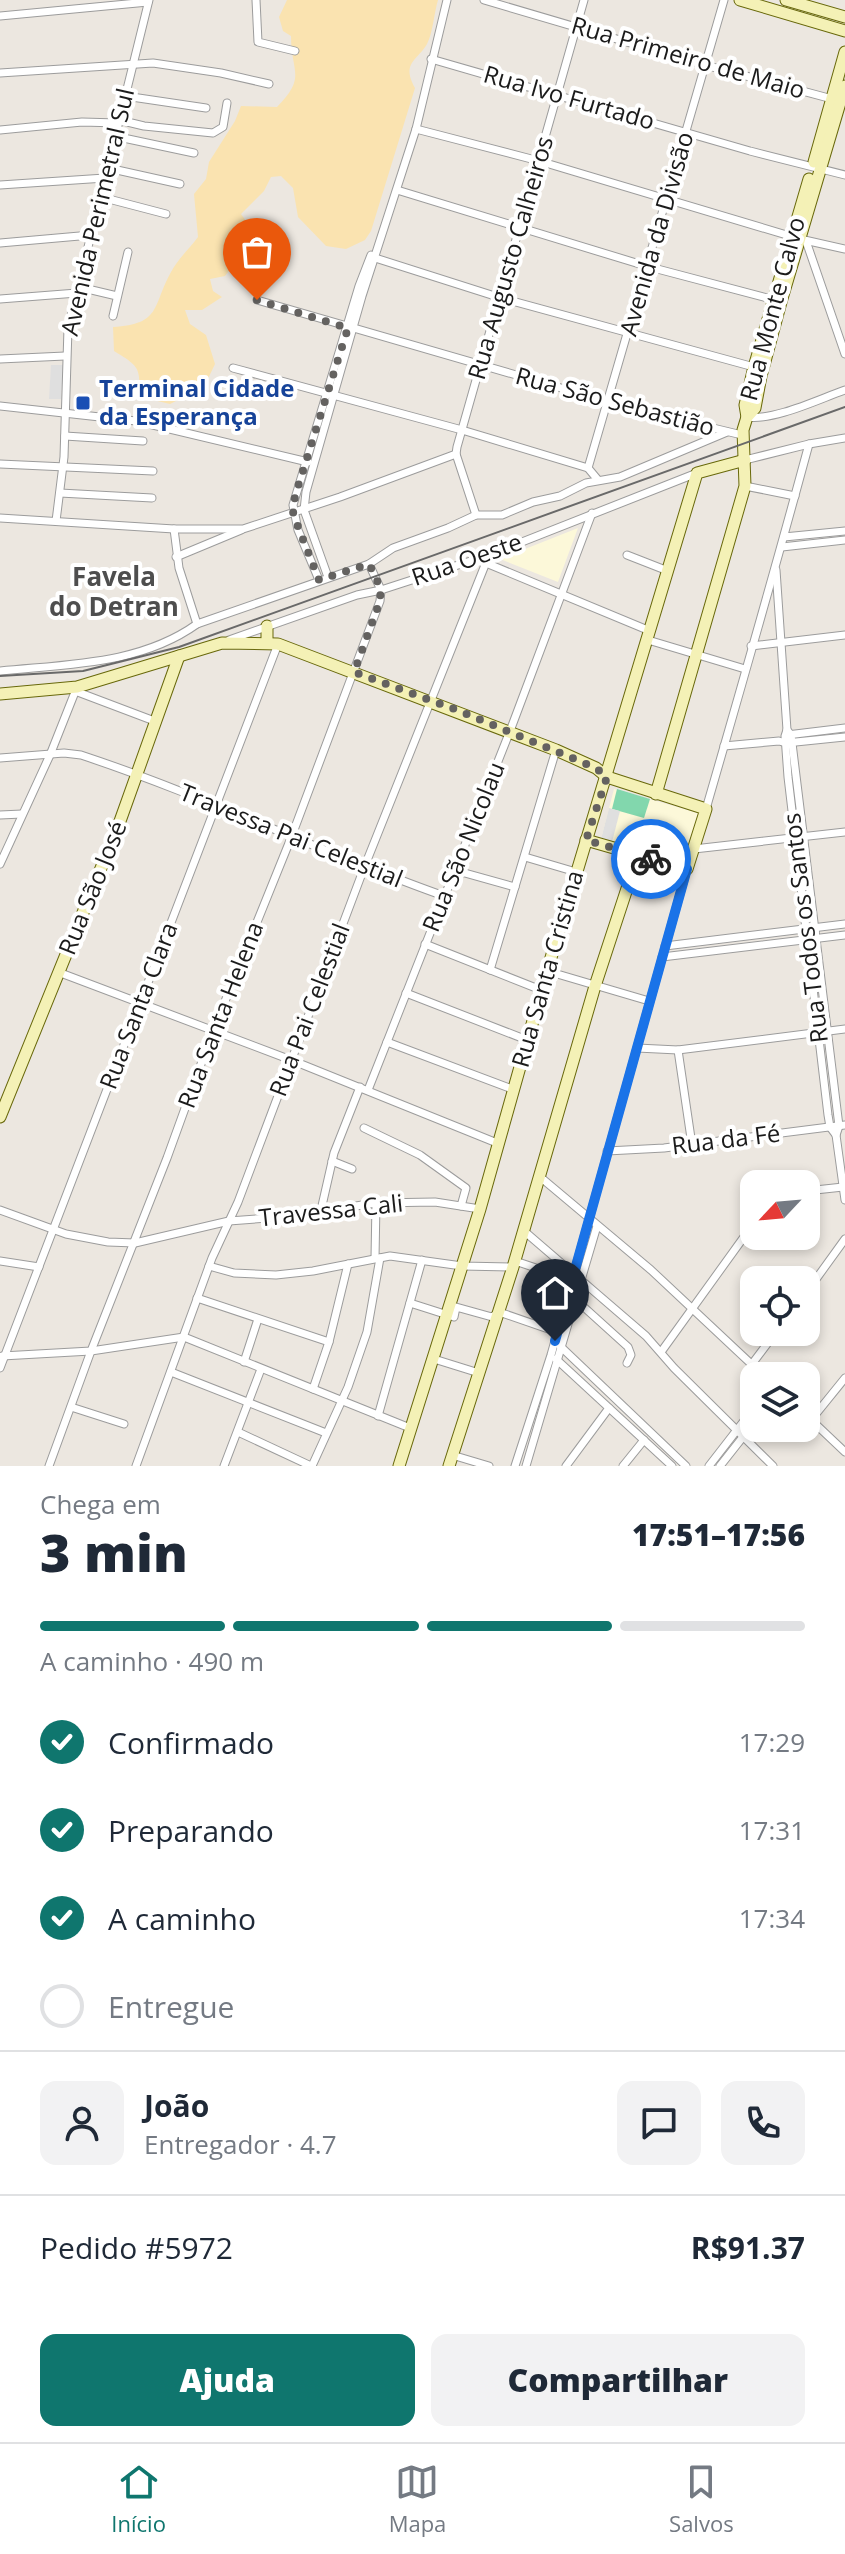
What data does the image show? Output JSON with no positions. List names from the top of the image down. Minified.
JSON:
{"streets":{"main road":["Rua Monte Calvo","Rua Oeste","Rua São José","Rua Santa Cristina"],"street":["Rua Primeiro de Maio","Rua Ivo Furtado","Avenida Perimetral Sul","Avenida da Divisão","Rua Augusto Calheiros","Rua São Sebastião","Travessa Pai Celestial","Rua São Nicolau","Rua Todos os Santos","Rua Santa Clara","Rua Pai Celestial","Rua Santa Helena","Rua da Fé","Travessa Cali"]},"crossings":[["Rua Primeiro de Maio","Avenida da Divisão"],["Rua Primeiro de Maio","Rua Augusto Calheiros"],["Rua Primeiro de Maio","Rua Monte Calvo"],["Rua Ivo Furtado","Avenida da Divisão"],["Rua Ivo Furtado","Rua Augusto Calheiros"],["Rua Ivo Furtado","Rua Monte Calvo"],["Avenida da Divisão","Rua São Sebastião"],["Avenida da Divisão","Rua Oeste"],["Rua Augusto Calheiros","Rua São Sebastião"],["Rua São Sebastião","Rua Oeste"],["Rua Oeste","Rua São Nicolau"],["Rua Oeste","Rua São José"],["Rua Oeste","Rua Santa Cristina"],["Rua Oeste","Rua Pai Celestial"],["Rua Oeste","Rua Santa Helena"],["Travessa Pai Celestial","Rua São Nicolau"],["Travessa Pai Celestial","Rua São José"],["Travessa Pai Celestial","Rua Santa Clara"],["Travessa Pai Celestial","Rua Pai Celestial"],["Travessa Pai Celestial","Rua Santa Helena"],["Rua São Nicolau","Travessa Cali"],["Rua Todos os Santos","Rua da Fé"],["Rua Santa Cristina","Travessa Cali"],["Rua Santa Clara","Travessa Cali"],["Rua Pai Celestial","Travessa Cali"],["Rua Santa Helena","Travessa Cali"]],"districts":["Favela do Detran"],"places":{"transit":["Terminal Cidade da Esperança"]},"north":"bottom left","page":{"heading":["3 min","Chega em","17:51–17:56"],"panel":["João","Entregador · 4.7","Pedido #5972","R$91.37"],"bar":"A caminho · 490 m","list":[["Confirmado","17:29"],["Preparando","17:31"],["A caminho","17:34"],"Entregue"],"buttons":["Ajuda","Compartilhar"],"tabs":["Início","Mapa","Salvos"]}}
